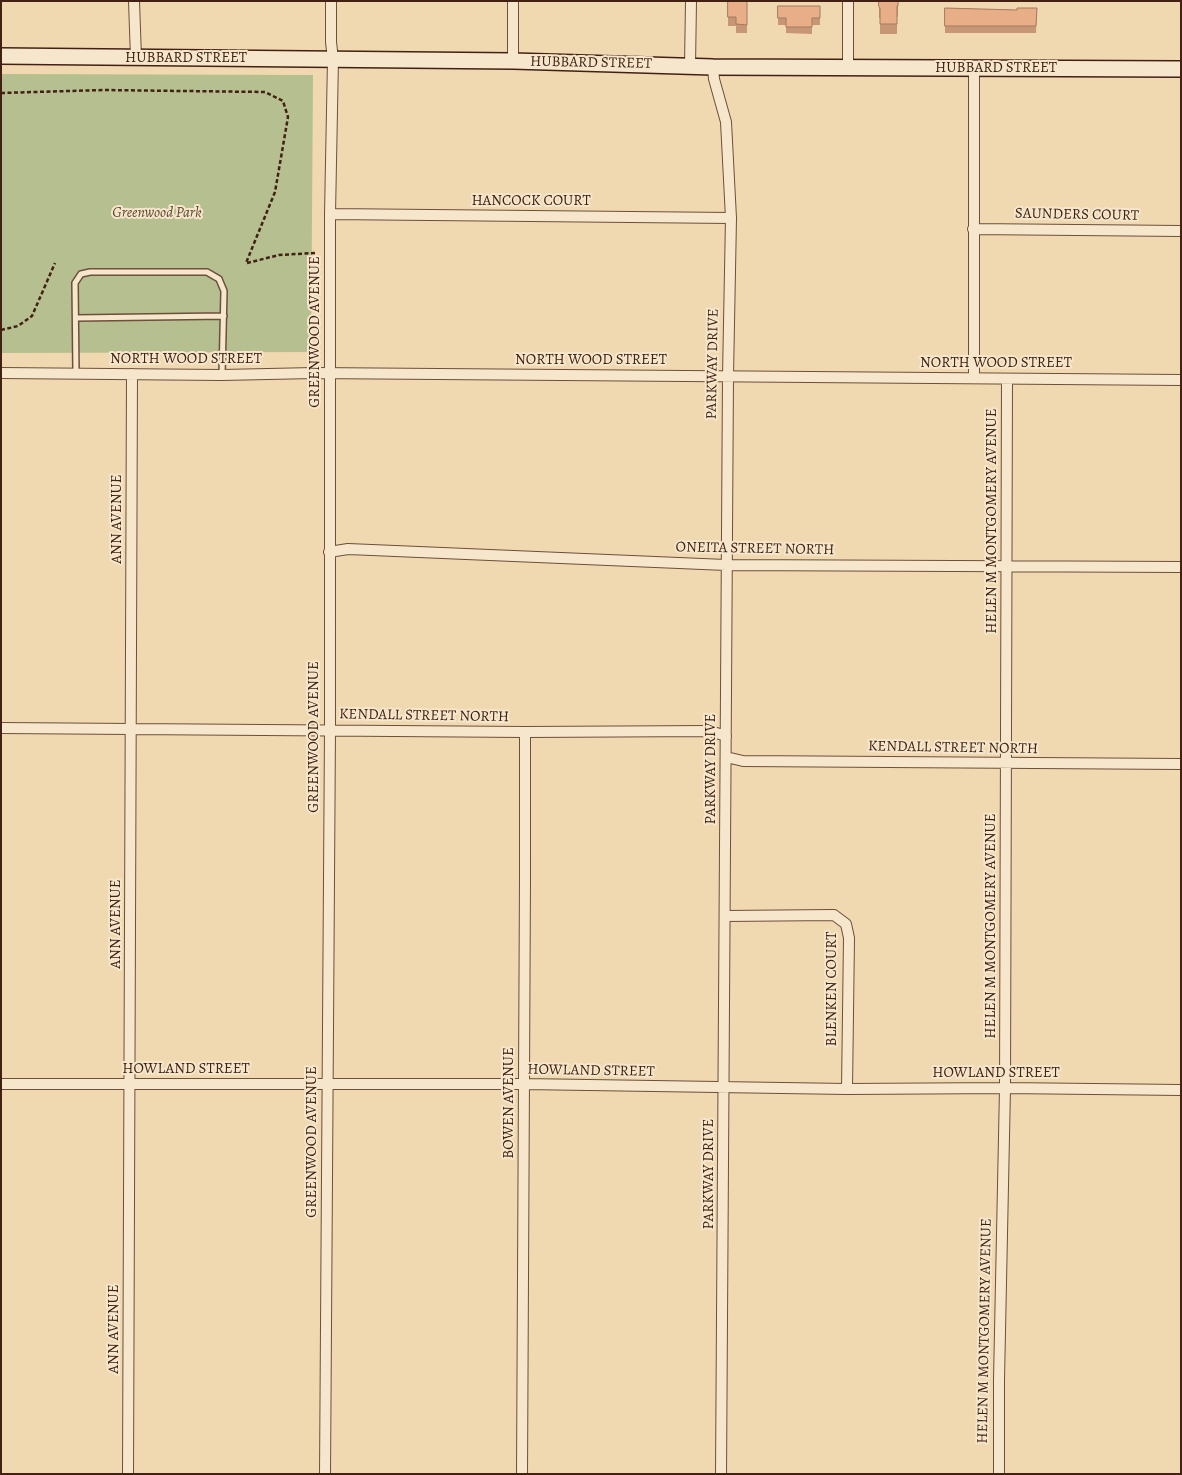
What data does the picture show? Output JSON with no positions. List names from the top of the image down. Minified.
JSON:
{"streets":{"street":["HUBBARD STREET","HANCOCK COURT","SAUNDERS COURT","GREENWOOD AVENUE","NORTH WOOD STREET","PARKWAY DRIVE","ANN AVENUE","HELEN M MONTGOMERY AVENUE","ONEITA STREET NORTH","KENDALL STREET NORTH","BLENKEN COURT","HOWLAND STREET","BOWEN AVENUE"]},"crossings":[["HUBBARD STREET","GREENWOOD AVENUE"],["HUBBARD STREET","PARKWAY DRIVE"],["HANCOCK COURT","GREENWOOD AVENUE"],["HANCOCK COURT","PARKWAY DRIVE"],["GREENWOOD AVENUE","NORTH WOOD STREET"],["GREENWOOD AVENUE","ONEITA STREET NORTH"],["GREENWOOD AVENUE","KENDALL STREET NORTH"],["GREENWOOD AVENUE","HOWLAND STREET"],["NORTH WOOD STREET","PARKWAY DRIVE"],["NORTH WOOD STREET","ANN AVENUE"],["NORTH WOOD STREET","HELEN M MONTGOMERY AVENUE"],["PARKWAY DRIVE","ONEITA STREET NORTH"],["PARKWAY DRIVE","KENDALL STREET NORTH"],["PARKWAY DRIVE","BLENKEN COURT"],["PARKWAY DRIVE","HOWLAND STREET"],["ANN AVENUE","KENDALL STREET NORTH"],["ANN AVENUE","HOWLAND STREET"],["HELEN M MONTGOMERY AVENUE","ONEITA STREET NORTH"],["HELEN M MONTGOMERY AVENUE","KENDALL STREET NORTH"],["HELEN M MONTGOMERY AVENUE","HOWLAND STREET"],["KENDALL STREET NORTH","BOWEN AVENUE"],["BLENKEN COURT","HOWLAND STREET"],["HOWLAND STREET","BOWEN AVENUE"]],"parks":["Greenwood Park"]}
